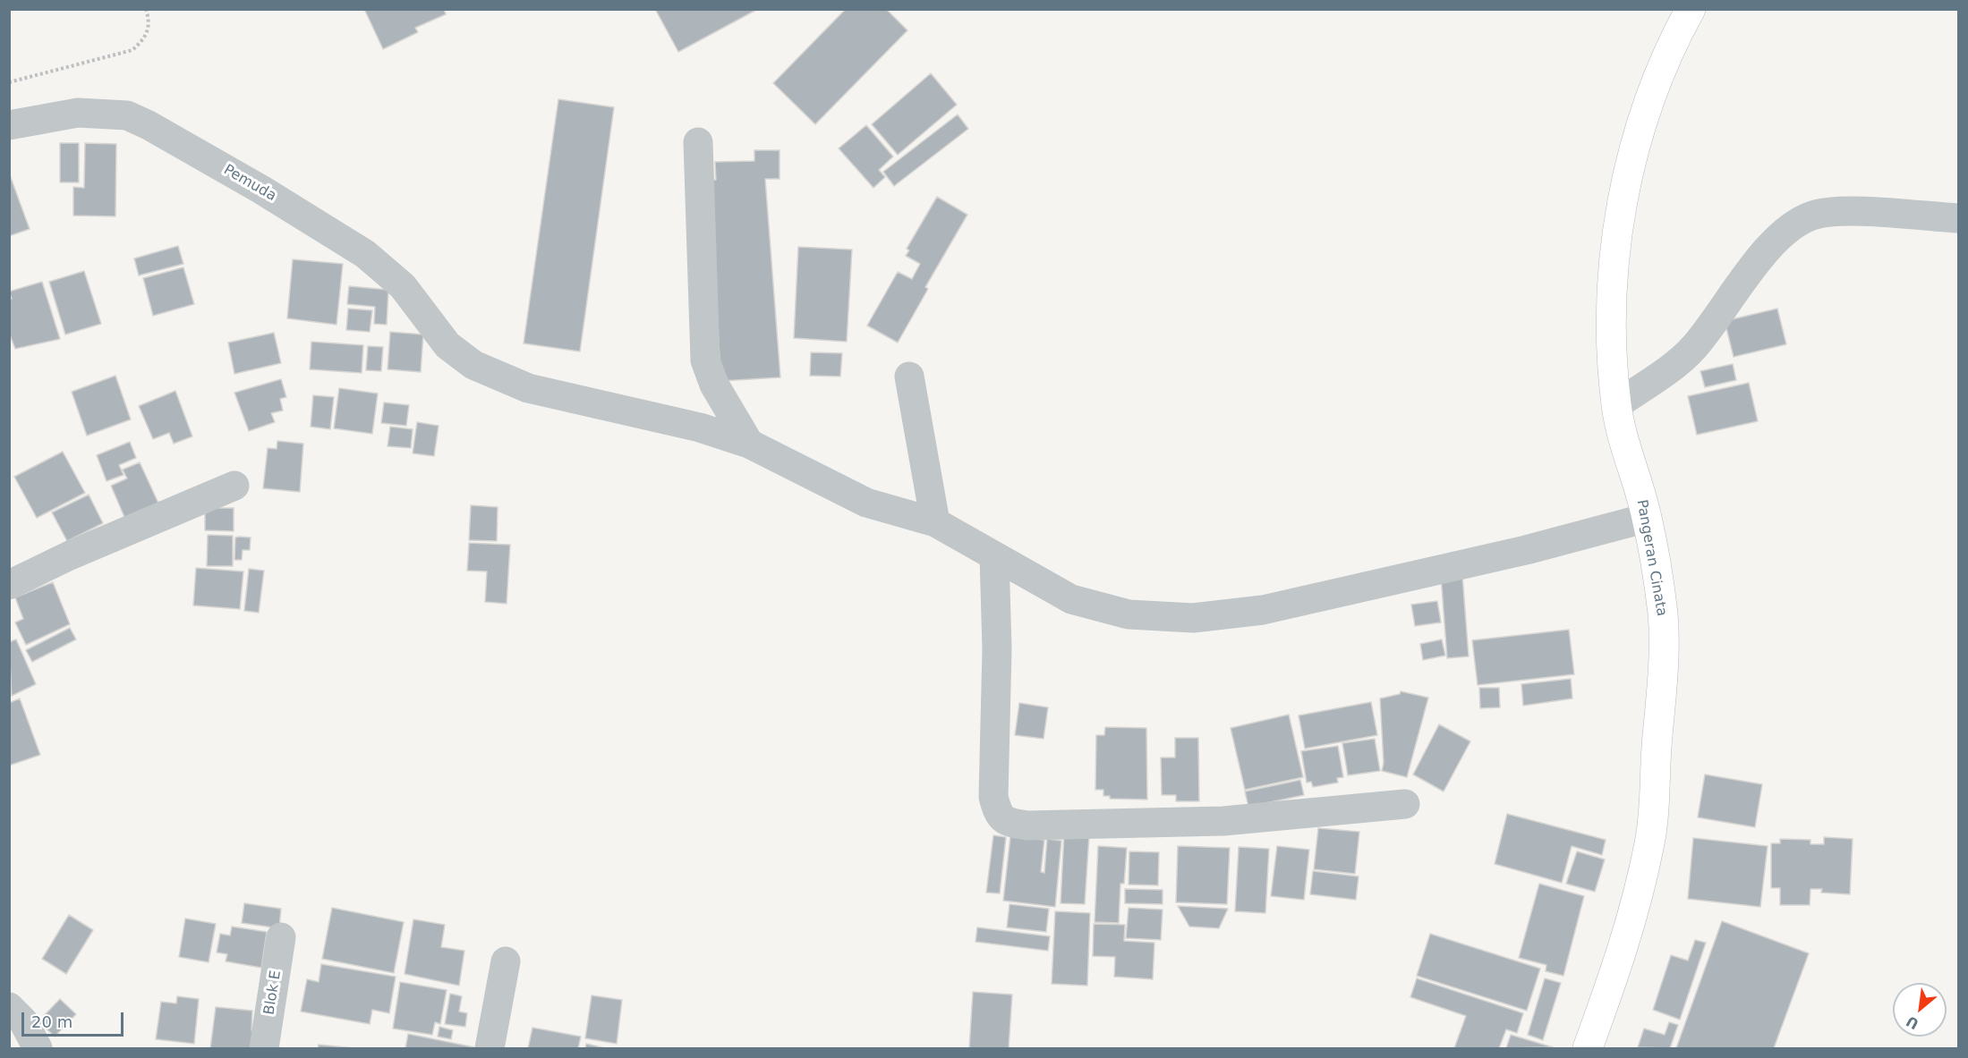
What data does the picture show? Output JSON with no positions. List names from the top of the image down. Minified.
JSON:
{"streets":{"street":["Pemuda","Pangeran Cinata","Blok E"]},"crossings":[["Pemuda","Pangeran Cinata"]],"scale_bar":"20 m","north":"bottom left"}
